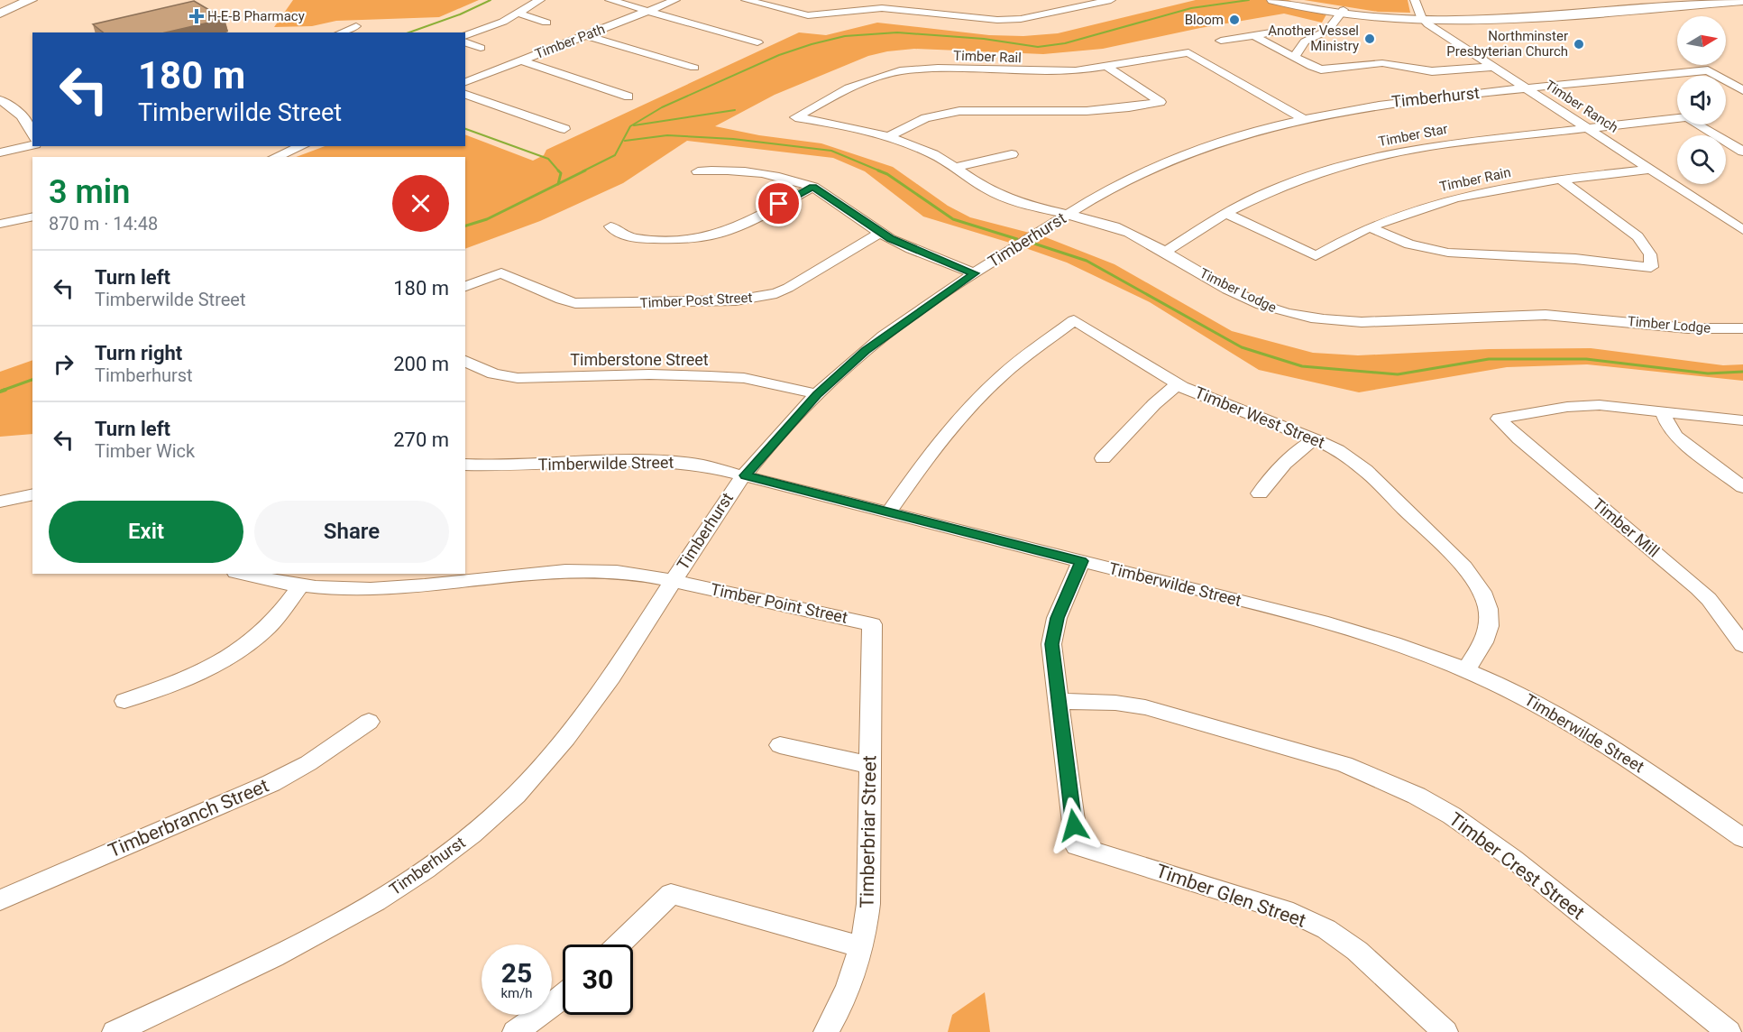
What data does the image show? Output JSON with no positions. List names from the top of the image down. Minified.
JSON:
{"streets":{"street":["Timber Path","Timber Rail","Timberhurst","Timber Ranch","Timber Star","Timber Rain","Timber Lodge","Timber Post Street","Timberstone Street","Timber West Street","Timberwilde Street","Timber Mill","Timber Point Street","Timberbranch Street","Timberbriar Street","Timber Crest Street","Timber Glen Street"]},"crossings":[["Timber Rail","Timberhurst"],["Timber Rail","Timber Lodge"],["Timberhurst","Timber Ranch"],["Timberhurst","Timber Lodge"],["Timberhurst","Timberstone Street"],["Timberhurst","Timberwilde Street"],["Timberhurst","Timber Point Street"],["Timber Ranch","Timber Star"],["Timber Ranch","Timber Rain"],["Timber Star","Timber Rain"],["Timber Star","Timber Lodge"],["Timber West Street","Timberwilde Street"],["Timber Point Street","Timberbriar Street"],["Timber Crest Street","Timber Glen Street"]],"places":{"health":["H-E-B Pharmacy"],"other":["Bloom","Another Vessel Ministry","Northminster Presbyterian Church"]},"north":"right","page":{"turn":["180 m","Timberwilde Street"],"heading":["3 min","870 m · 14:48"],"list":[{"name":"Turn left","note":"Timberwilde Street","value":"180 m"},{"name":"Turn right","note":"Timberhurst","value":"200 m"},{"name":"Turn left","note":"Timber Wick","value":"270 m"}],"buttons":["Exit","Share"],"speed":"25 km/h","limit":"30"}}
